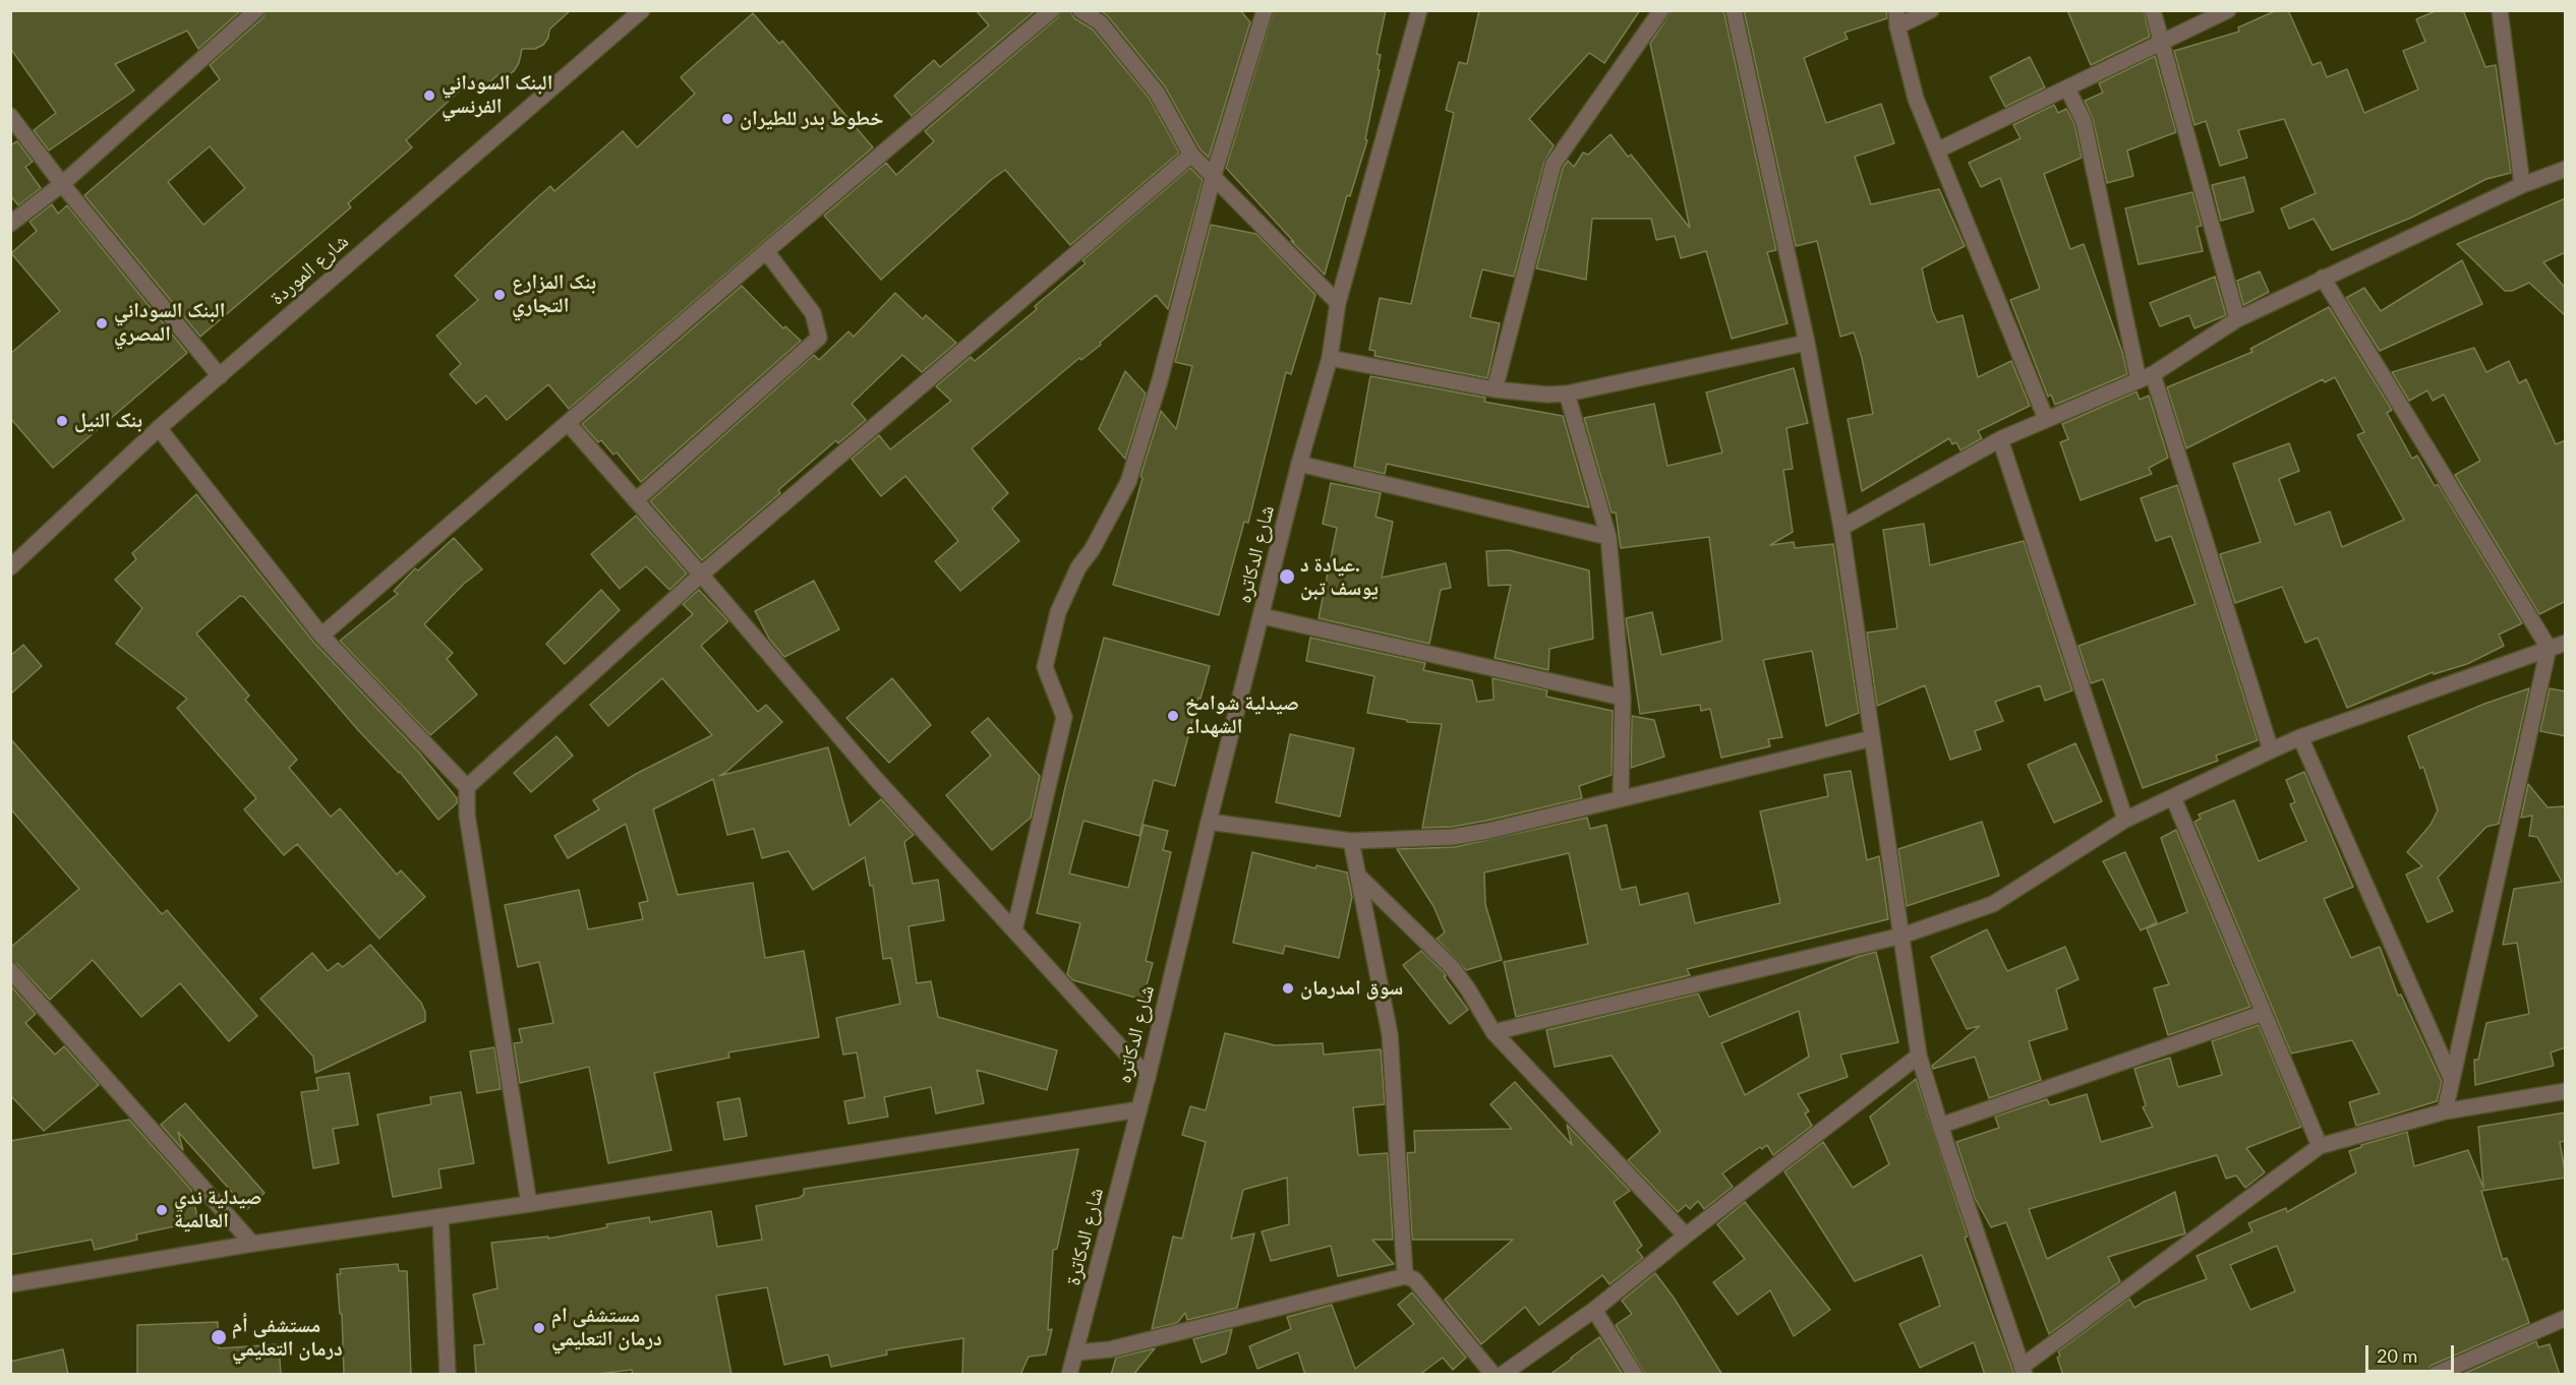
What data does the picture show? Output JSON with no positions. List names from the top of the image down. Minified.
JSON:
{"streets":{"street":["شارع الموردة","شارع الدكاتره","شارع الدكاترة"]},"crossings":[["شارع الدكاتره","شارع الدكاترة"]],"places":["البنک السوداني الفرنسي","خطوط بدر للطيران","بنک المزارع التجاري","البنک السوداني المصري","بنک النيل","عيادة د. يوسف تبن","صيدلية شوامخ الشهداء","سوق امدرمان","صيدلية ندي العالمية","مستشفى ام درمان التعليمي","مستشفى أم درمان التعليمي"],"scale_bar":"20 m"}
